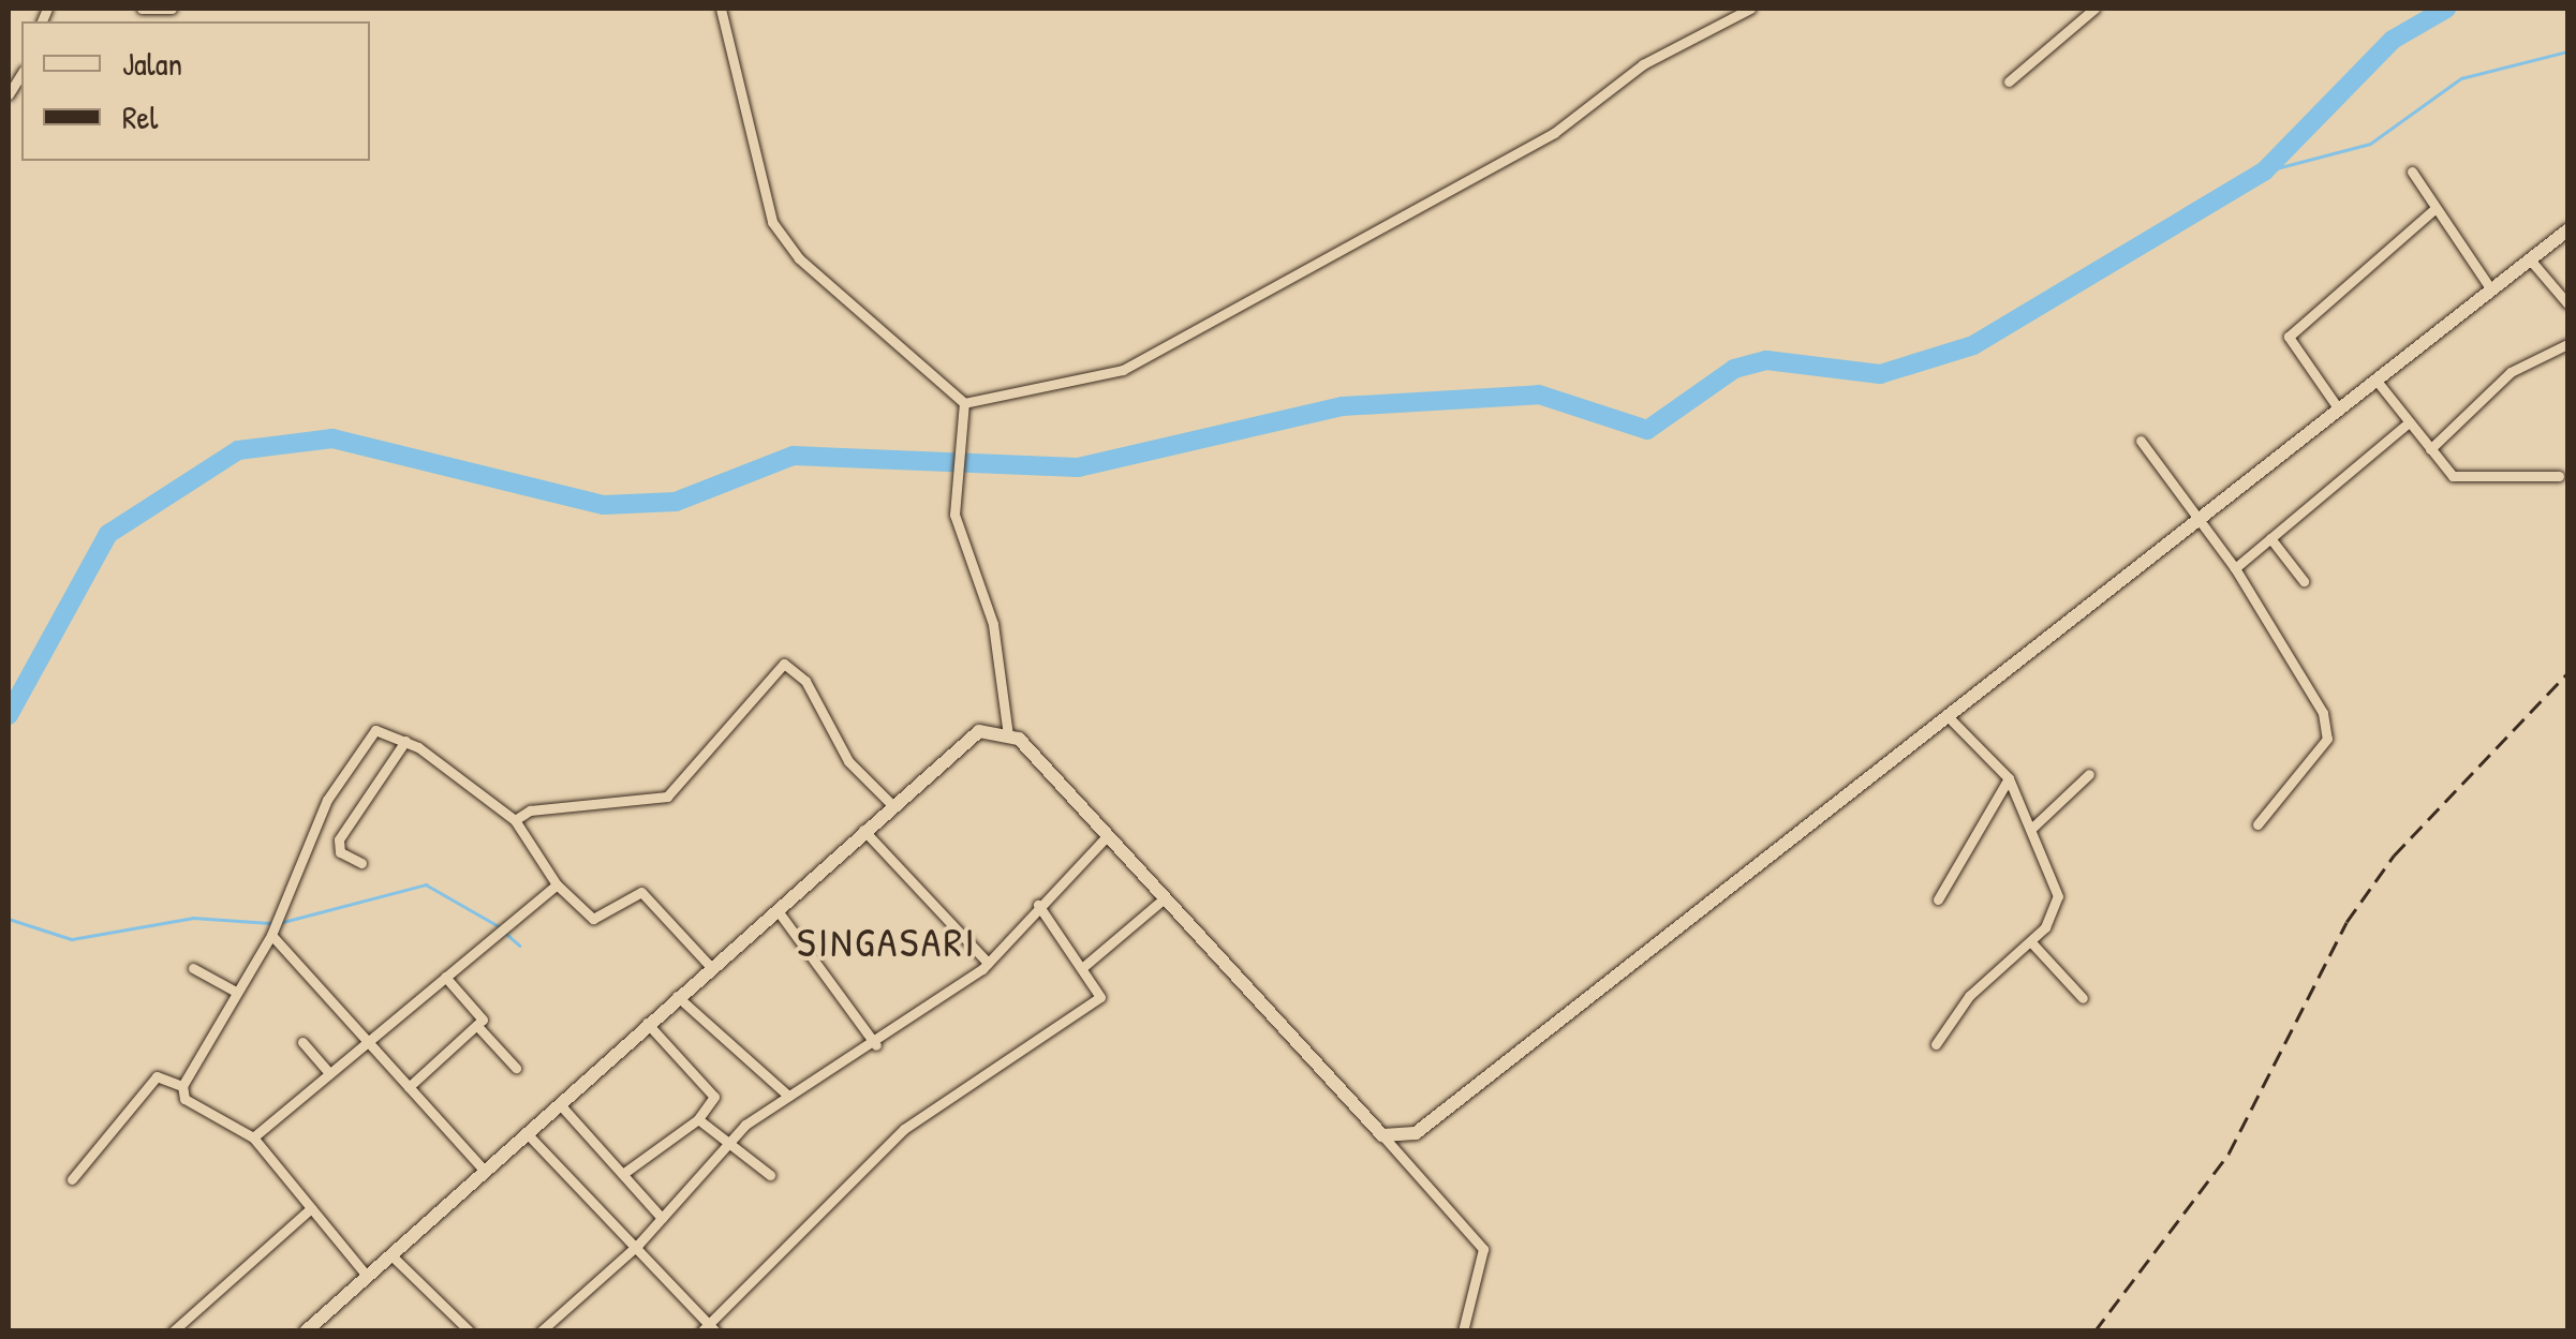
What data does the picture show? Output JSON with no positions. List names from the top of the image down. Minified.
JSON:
{"districts":["SINGASARI"],"legend":["Jalan","Rel"]}
